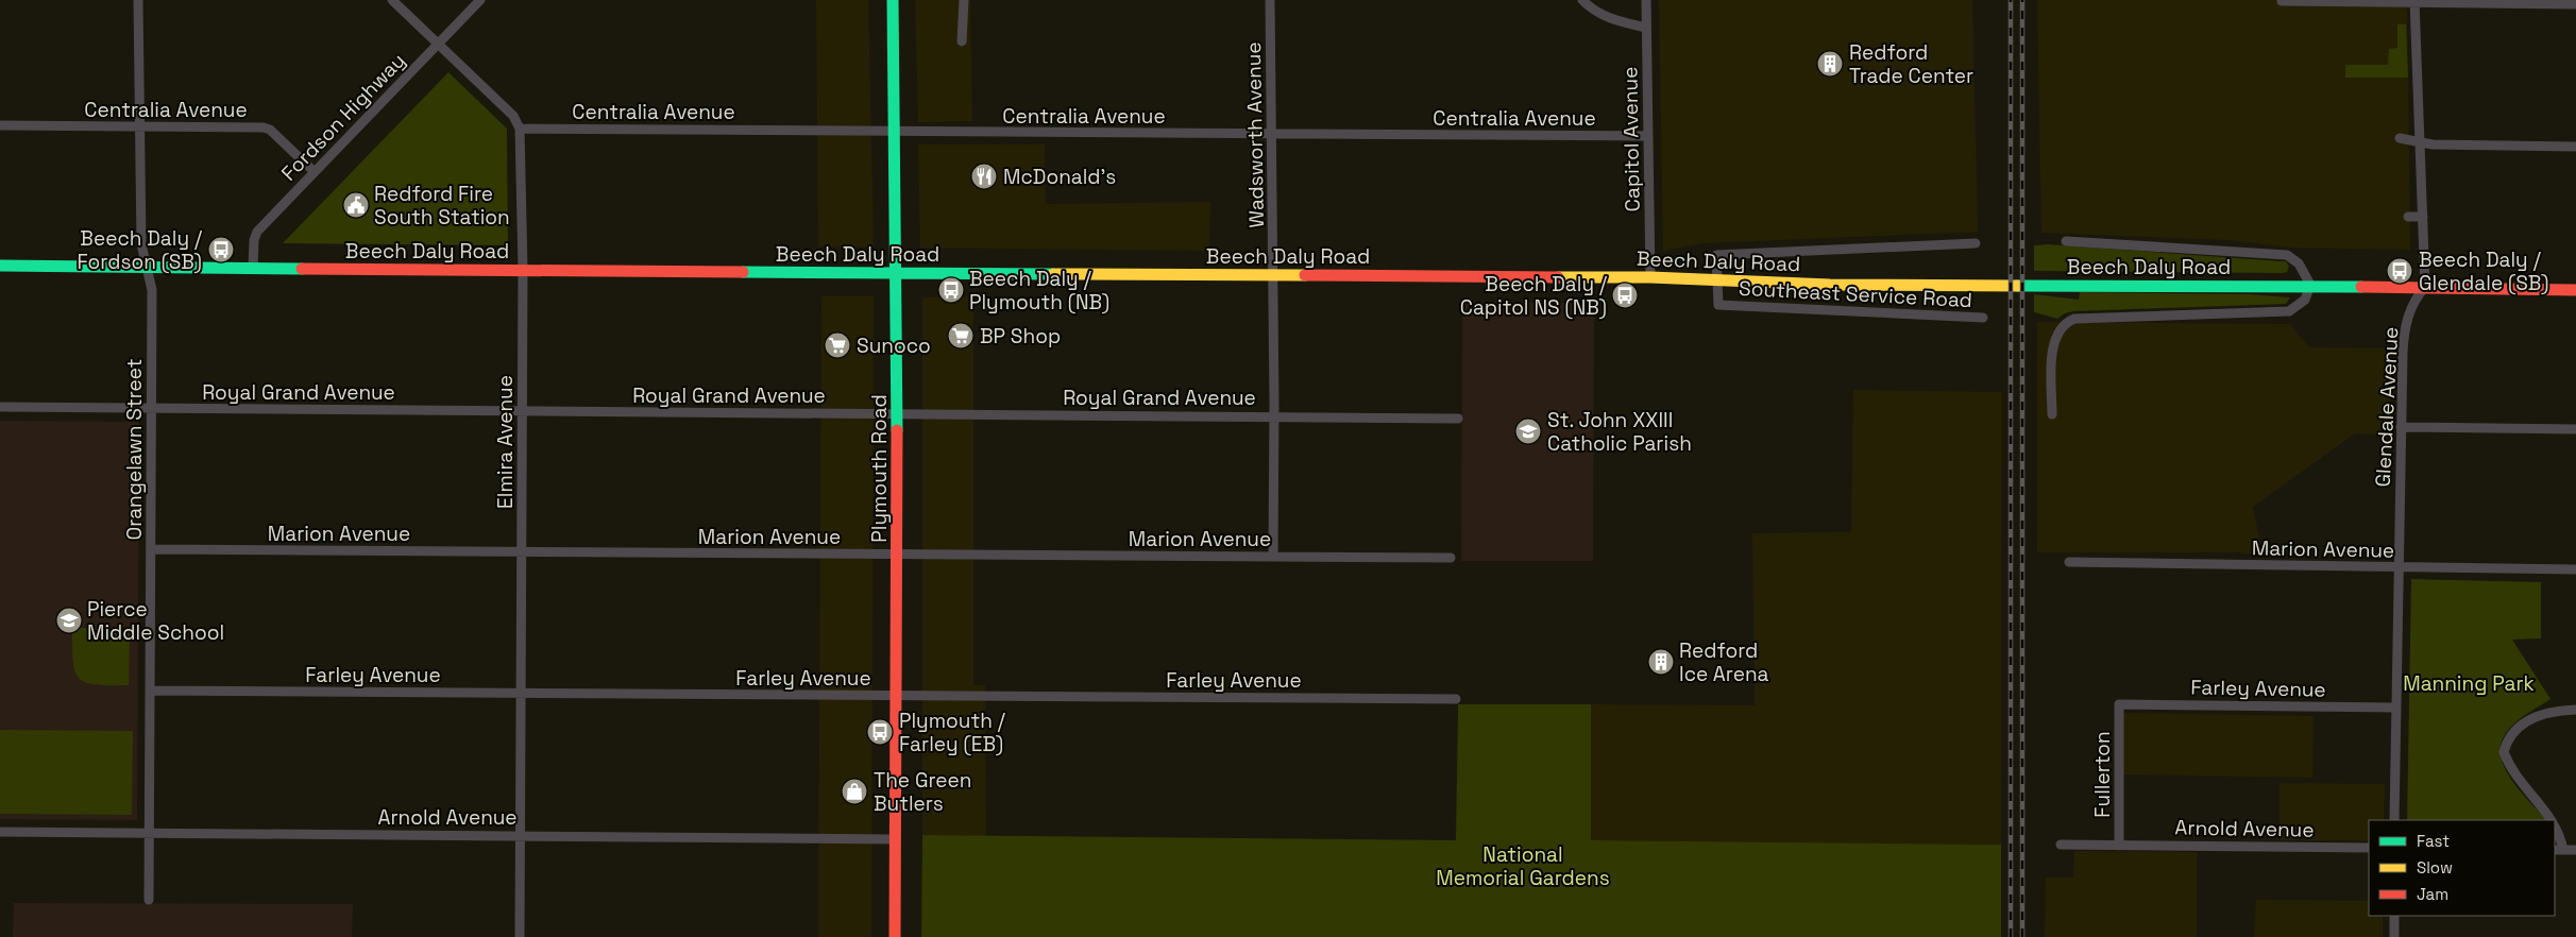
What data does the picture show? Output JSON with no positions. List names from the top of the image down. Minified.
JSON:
{"streets":{"main road":["Beech Daly Road","Plymouth Road"],"street":["Centralia Avenue","Fordson Highway","Wadsworth Avenue","Capitol Avenue","Southeast Service Road","Royal Grand Avenue","Glendale Avenue","Elmira Avenue","Orangelawn Street","Marion Avenue","Farley Avenue","Fullerton","Arnold Avenue"]},"crossings":[["Centralia Avenue","Fordson Highway"],["Centralia Avenue","Wadsworth Avenue"],["Centralia Avenue","Capitol Avenue"],["Centralia Avenue","Elmira Avenue"],["Centralia Avenue","Orangelawn Street"],["Centralia Avenue","Plymouth Road"],["Fordson Highway","Beech Daly Road"],["Wadsworth Avenue","Beech Daly Road"],["Wadsworth Avenue","Royal Grand Avenue"],["Wadsworth Avenue","Marion Avenue"],["Capitol Avenue","Beech Daly Road"],["Beech Daly Road","Southeast Service Road"],["Beech Daly Road","Glendale Avenue"],["Beech Daly Road","Elmira Avenue"],["Beech Daly Road","Orangelawn Street"],["Beech Daly Road","Plymouth Road"],["Royal Grand Avenue","Elmira Avenue"],["Royal Grand Avenue","Orangelawn Street"],["Royal Grand Avenue","Plymouth Road"],["Glendale Avenue","Marion Avenue"],["Glendale Avenue","Farley Avenue"],["Elmira Avenue","Marion Avenue"],["Elmira Avenue","Farley Avenue"],["Elmira Avenue","Arnold Avenue"],["Orangelawn Street","Marion Avenue"],["Orangelawn Street","Farley Avenue"],["Orangelawn Street","Arnold Avenue"],["Plymouth Road","Marion Avenue"],["Plymouth Road","Farley Avenue"],["Plymouth Road","Arnold Avenue"],["Farley Avenue","Fullerton"],["Fullerton","Arnold Avenue"]],"parks":["Manning Park","National Memorial Gardens"],"places":{"building":["Redford Trade Center","Redford Ice Arena"],"restaurant":["McDonald's"],"public building":["Redford Fire South Station"],"bus stop":["Beech Daly / Fordson (SB)","Beech Daly / Glendale (SB)","Beech Daly / Plymouth (NB)","Beech Daly / Capitol NS (NB)","Plymouth / Farley (EB)"],"supermarket":["BP Shop","Sunoco"],"school or university":["St. John XXIII Catholic Parish","Pierce Middle School"],"shop":["The Green Butlers"]},"legend":["Fast","Slow","Jam"]}
